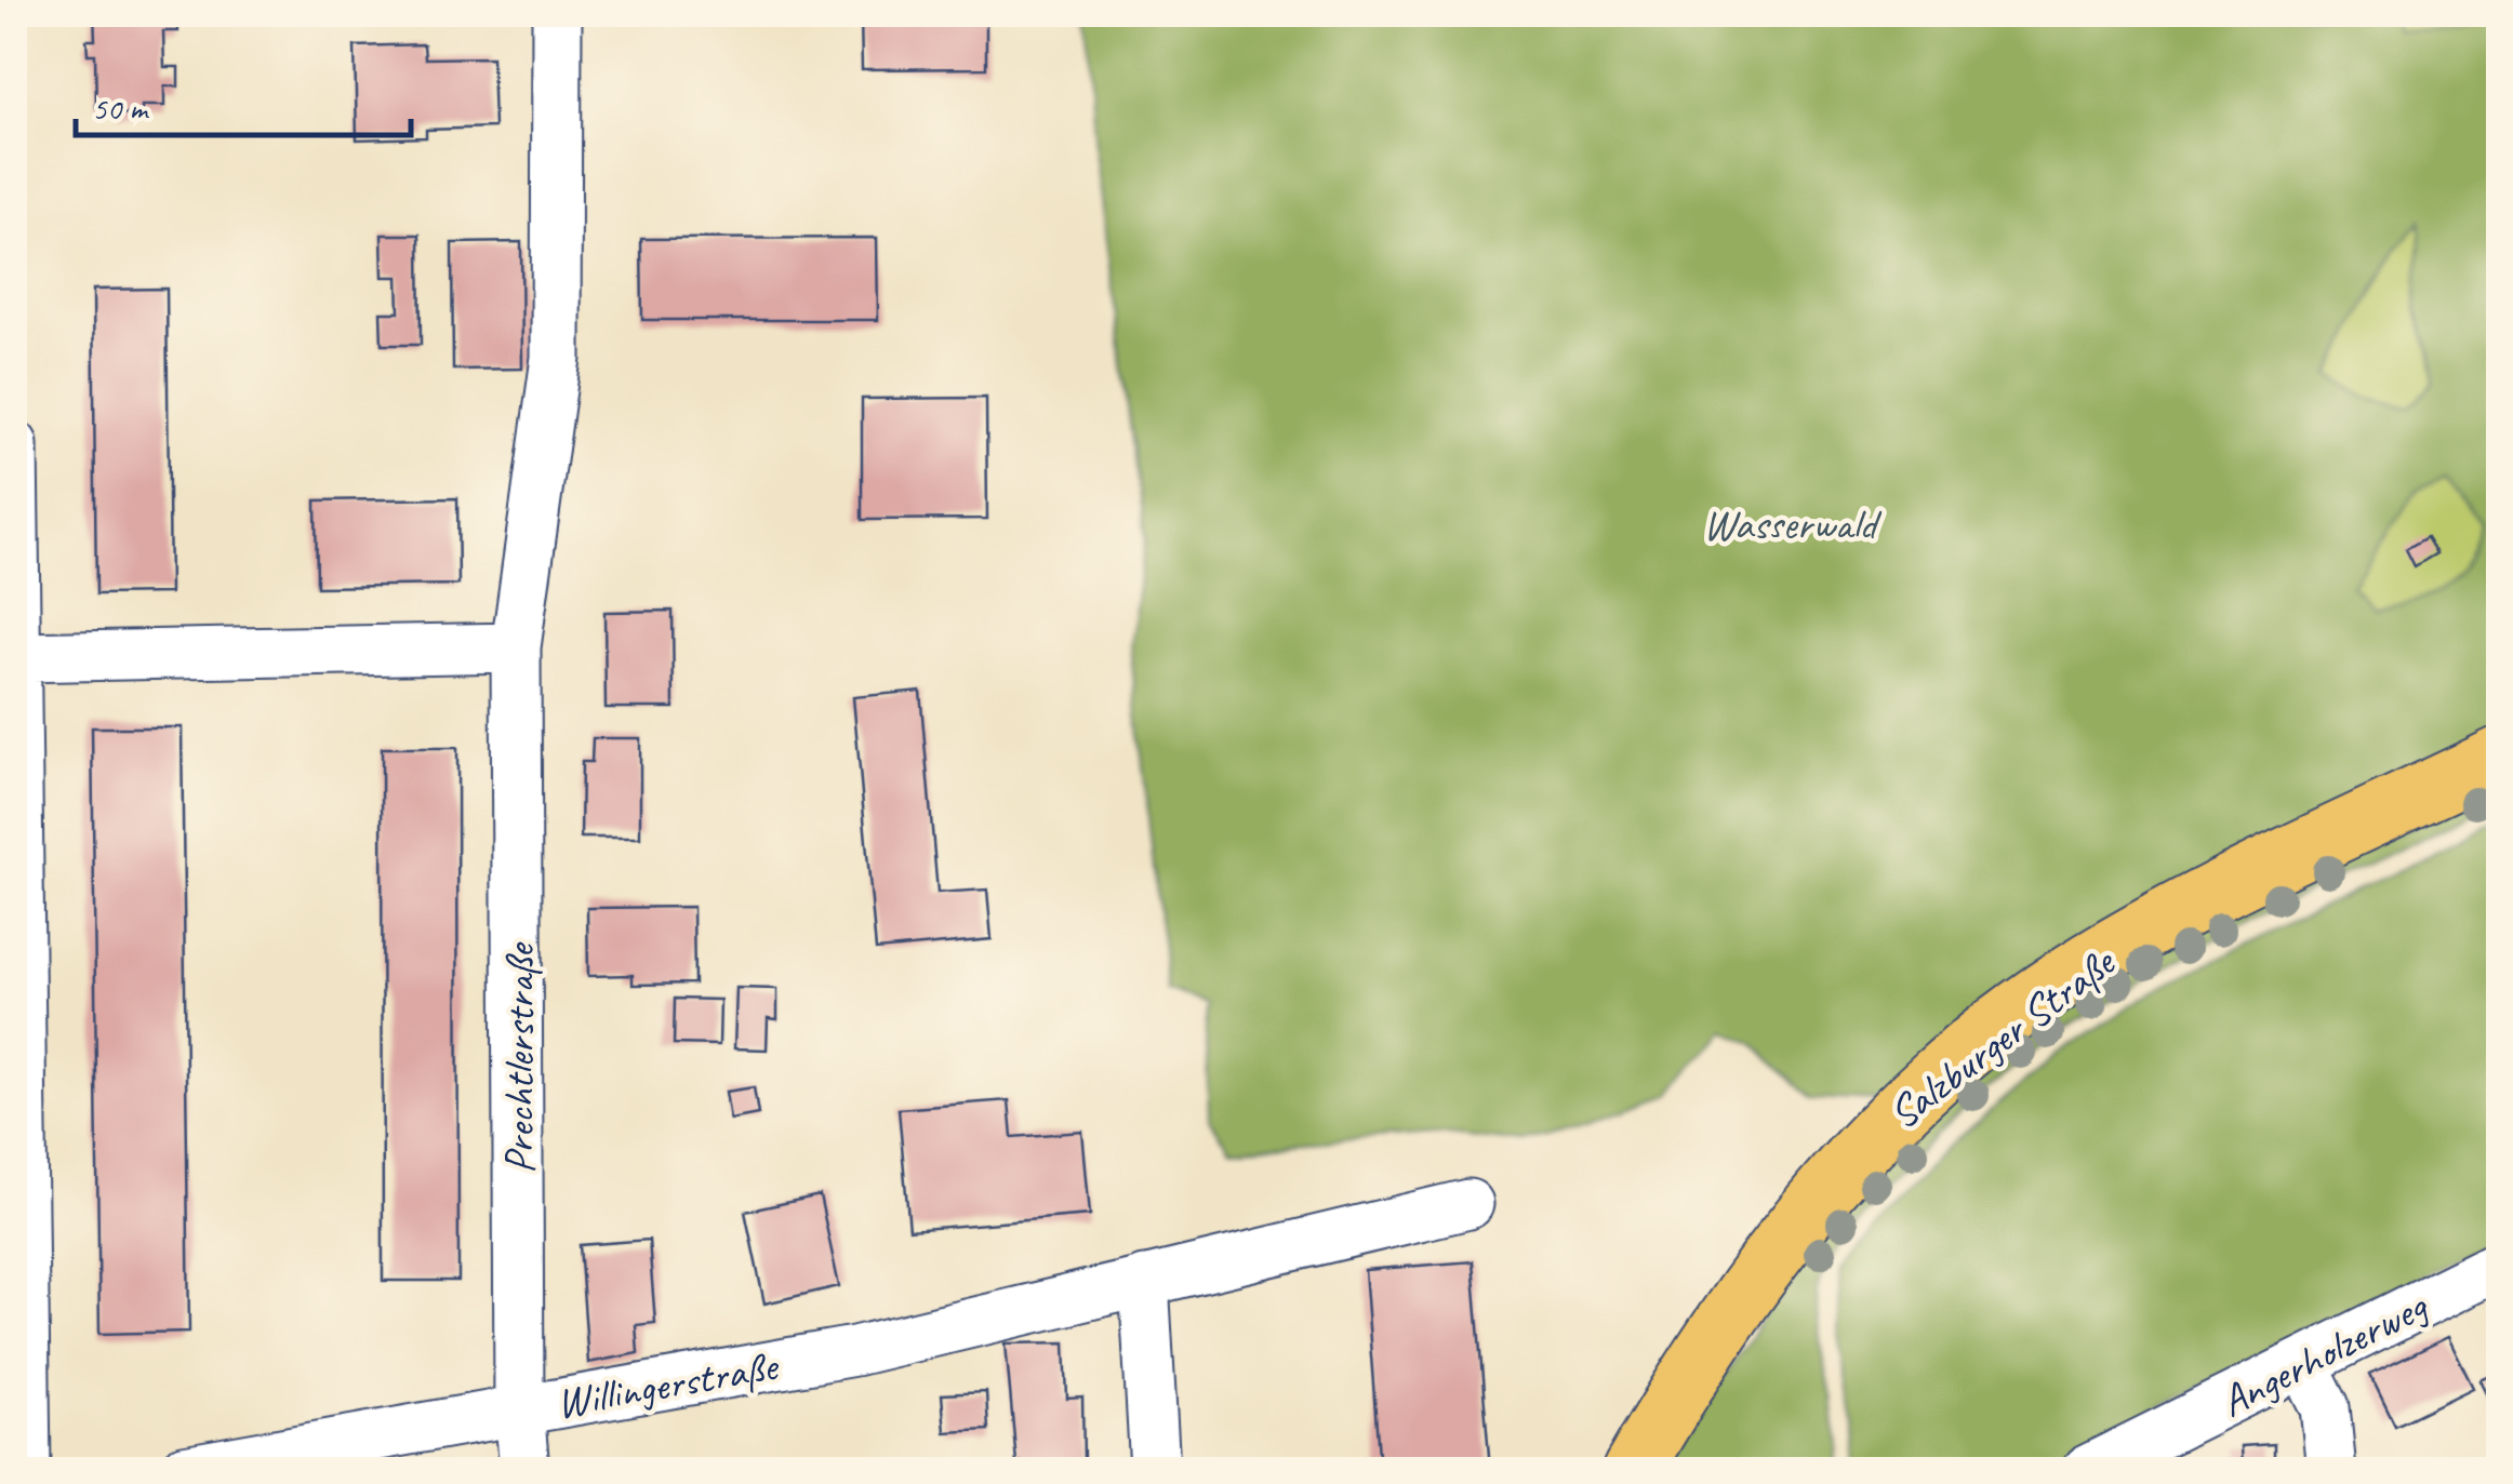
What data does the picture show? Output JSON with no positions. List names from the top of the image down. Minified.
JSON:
{"streets":{"main road":["Salzburger Straße"],"street":["Prechtlerstraße","Angerholzerweg","Willingerstraße"]},"crossings":[["Prechtlerstraße","Willingerstraße"]],"parks":["Wasserwald"],"scale_bar":"50 m"}
